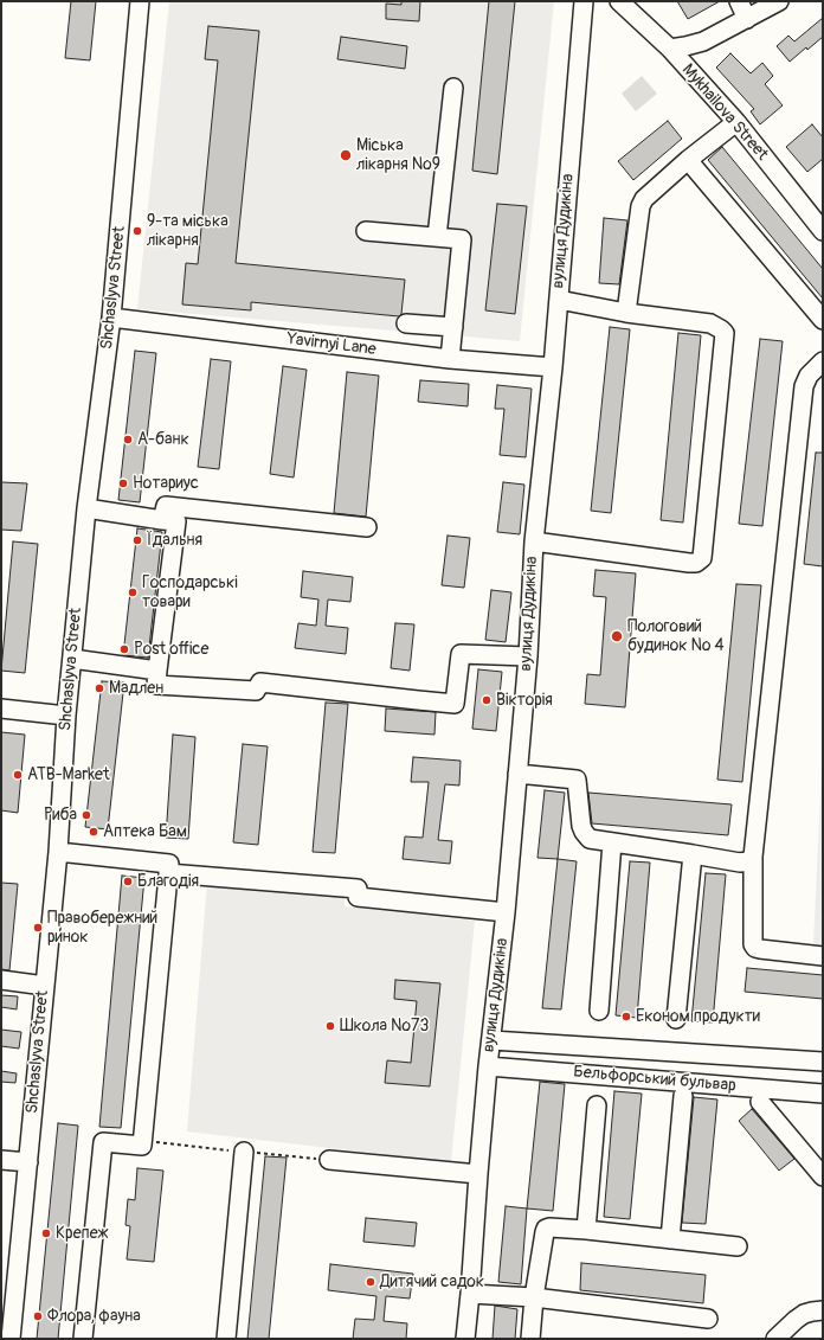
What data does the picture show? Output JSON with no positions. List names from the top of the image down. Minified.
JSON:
{"streets":{"street":["Mykhailova Street","вулиця Дудикіна","Shchaslyva Street","Yavirnyi Lane","Бельфорський бульвар"]},"crossings":[["вулиця Дудикіна","Yavirnyi Lane"],["вулиця Дудикіна","Бельфорський бульвар"],["Shchaslyva Street","Yavirnyi Lane"]],"places":["Міська лікарня №9","9-та міська лікарня","А-банк","Нотариус","Їдальня","Господарські товари","Пологовий будинок № 4","Post office","Мадлен","Вікторія","ATB-Market","Риба","Аптека Бам","Благодія","Правобережний ринок","Економ продукти","Школа №73","Крепеж","Дитячий садок","Флора, фауна"]}
